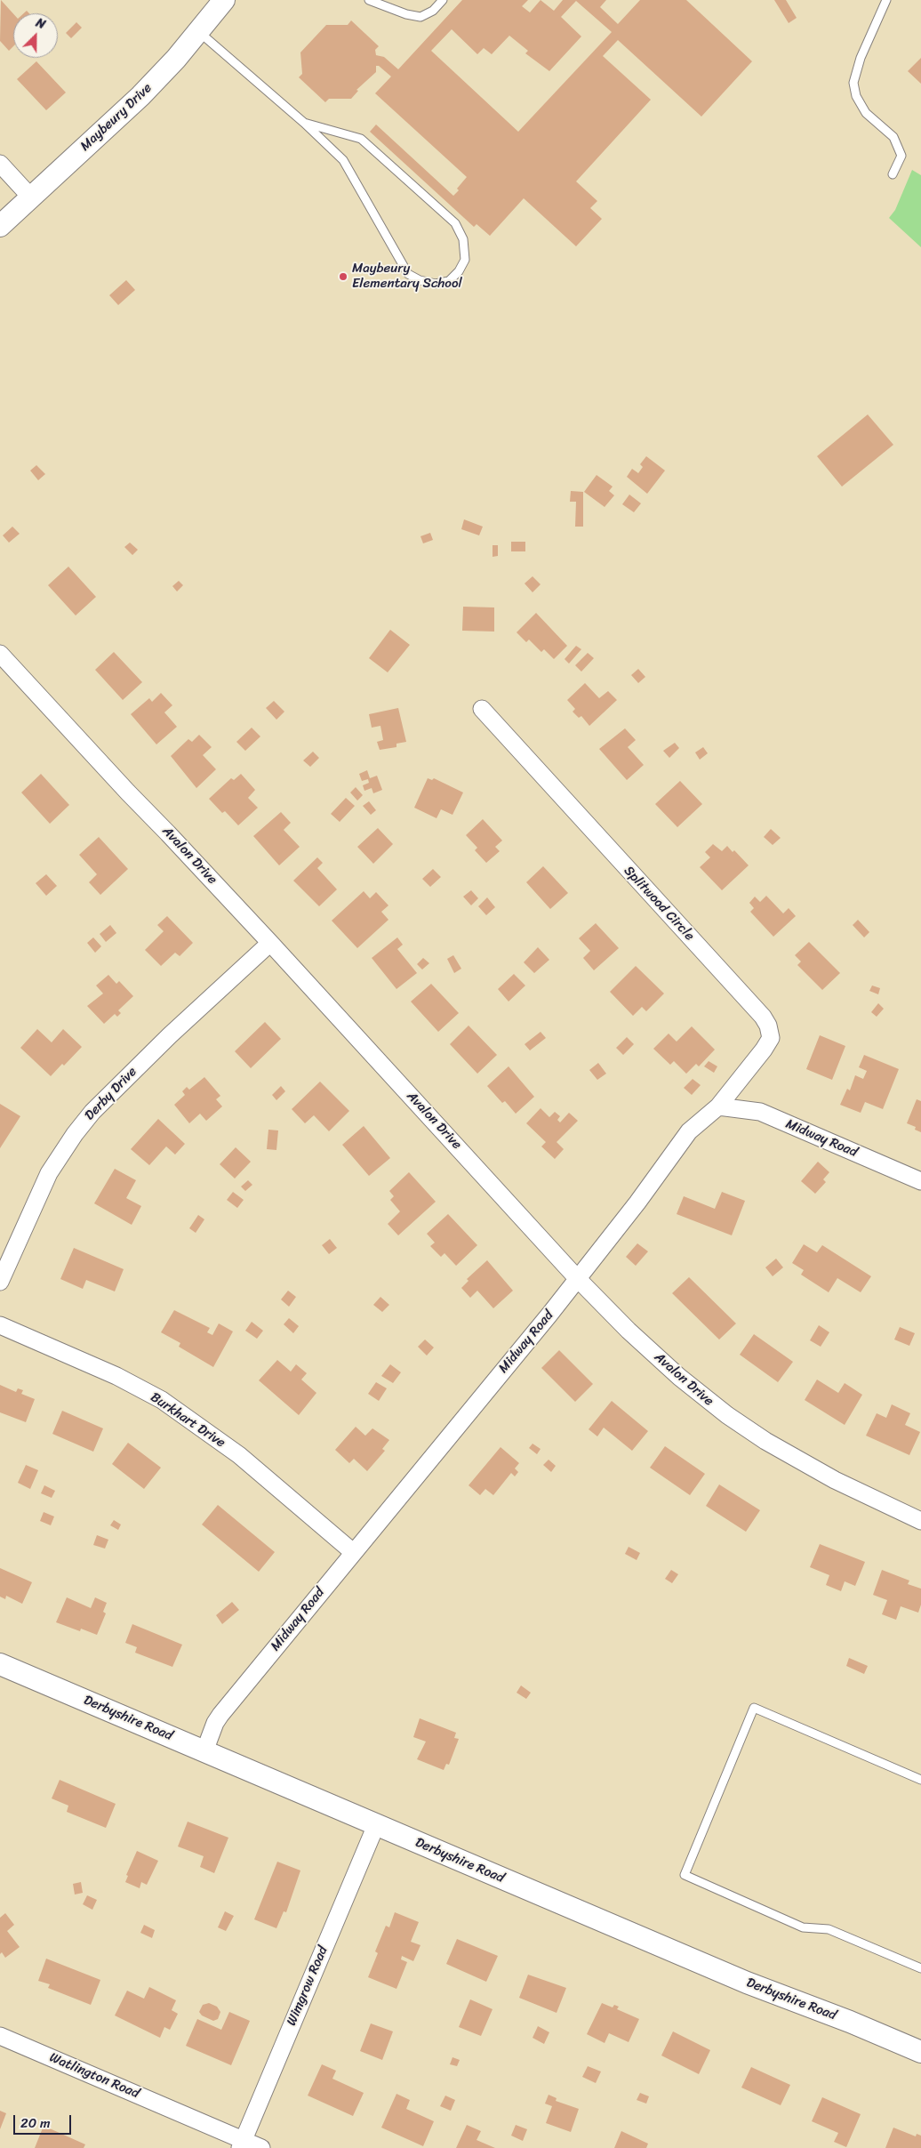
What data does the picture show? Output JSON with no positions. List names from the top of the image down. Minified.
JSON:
{"streets":{"street":["Maybeury Drive","Avalon Drive","Splitwood Circle","Derby Drive","Midway Road","Burkhart Drive","Derbyshire Road","Wimgrow Road","Watlington Road"]},"crossings":[["Avalon Drive","Derby Drive"],["Avalon Drive","Midway Road"],["Splitwood Circle","Midway Road"],["Midway Road","Burkhart Drive"],["Midway Road","Derbyshire Road"],["Derbyshire Road","Wimgrow Road"],["Wimgrow Road","Watlington Road"]],"places":["Maybeury Elementary School"],"scale_bar":"20 m","north":"top right"}
